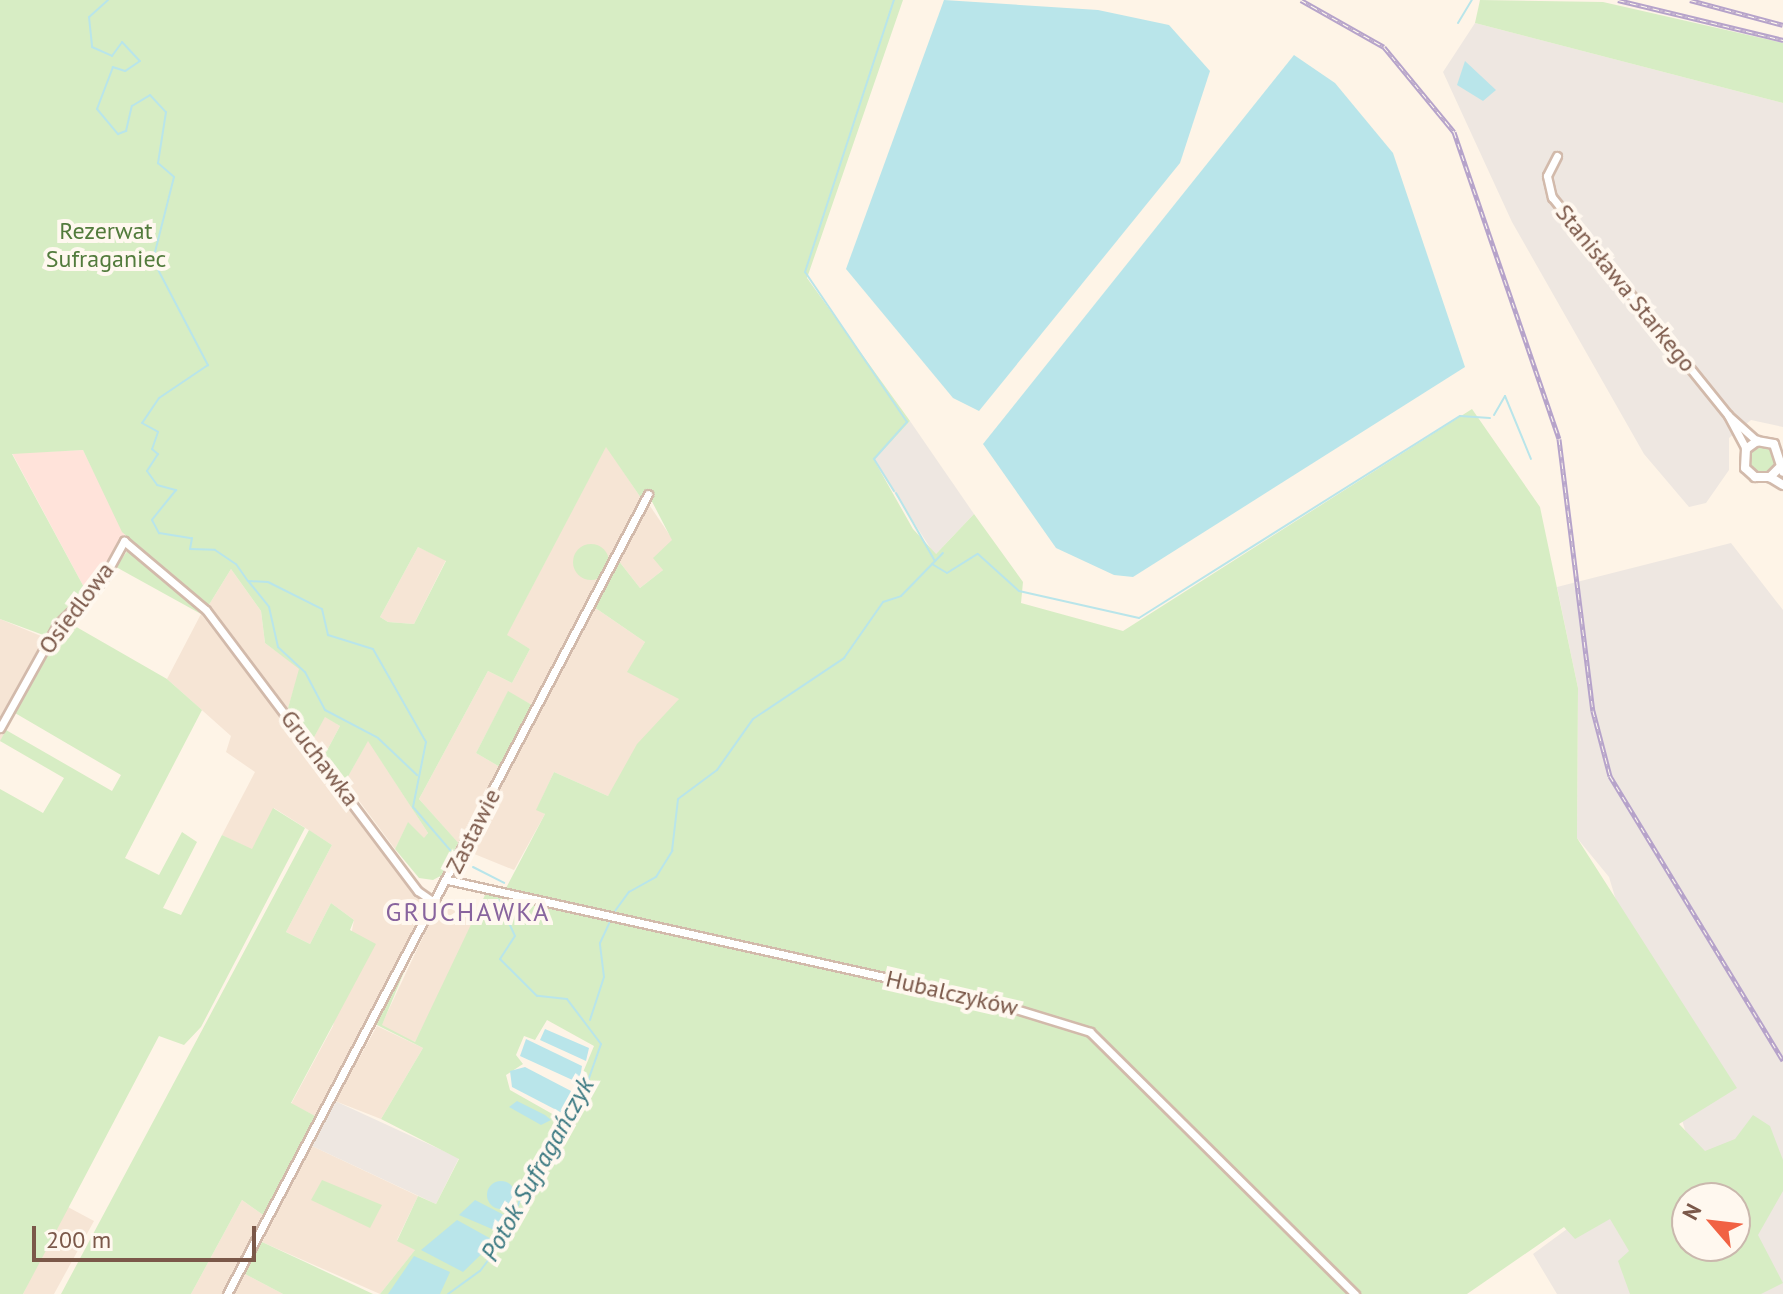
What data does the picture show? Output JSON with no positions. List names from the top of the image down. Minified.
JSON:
{"streets":{"street":["Stanisława Starkego","Osiedlowa","Gruchawka","Zastawie","Hubalczyków"]},"crossings":[["Osiedlowa","Gruchawka"],["Gruchawka","Zastawie"],["Zastawie","Hubalczyków"]],"districts":["GRUCHAWKA"],"water":["Potok Sufragańczyk"],"parks":["Rezerwat Sufraganiec"],"scale_bar":"200 m","north":"top left"}
